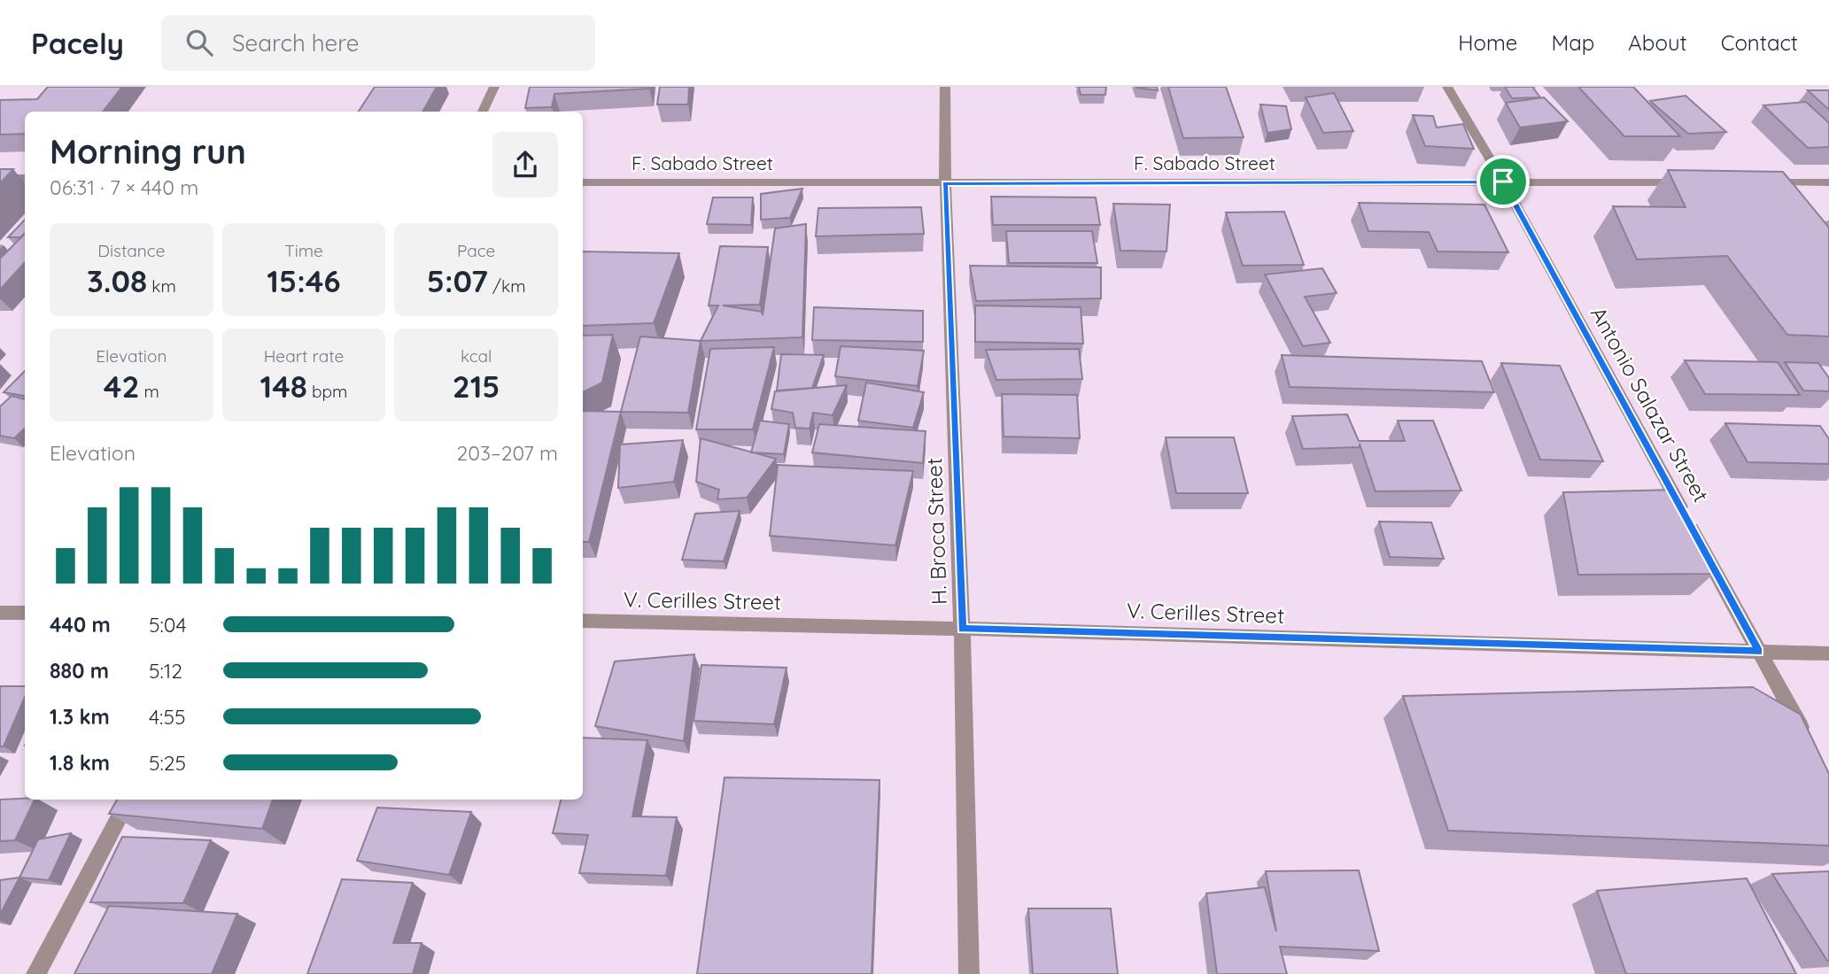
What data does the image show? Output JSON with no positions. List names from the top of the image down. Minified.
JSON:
{"streets":{"street":["F. Sabado Street","Antonio Salazar Street","H. Broca Street","V. Cerilles Street"]},"crossings":[["F. Sabado Street","Antonio Salazar Street"],["F. Sabado Street","H. Broca Street"],["Antonio Salazar Street","V. Cerilles Street"],["H. Broca Street","V. Cerilles Street"]],"page":{"header":"Pacely","search":"Search here","nav":["Home","Map","About","Contact"],"heading":["Morning run","06:31 · 7 × 440 m"],"stats":[["Distance","3.08 km"],["Time","15:46"],["Pace","5:07 /km"],["Elevation","42 m"],["Heart rate","148 bpm"],["kcal","215"]],"chart":["Elevation","203–207 m"],"list":[{"name":"440 m","note":"5:04"},{"name":"880 m","note":"5:12"},{"name":"1.3 km","note":"4:55"},{"name":"1.8 km","note":"5:25"}]}}
